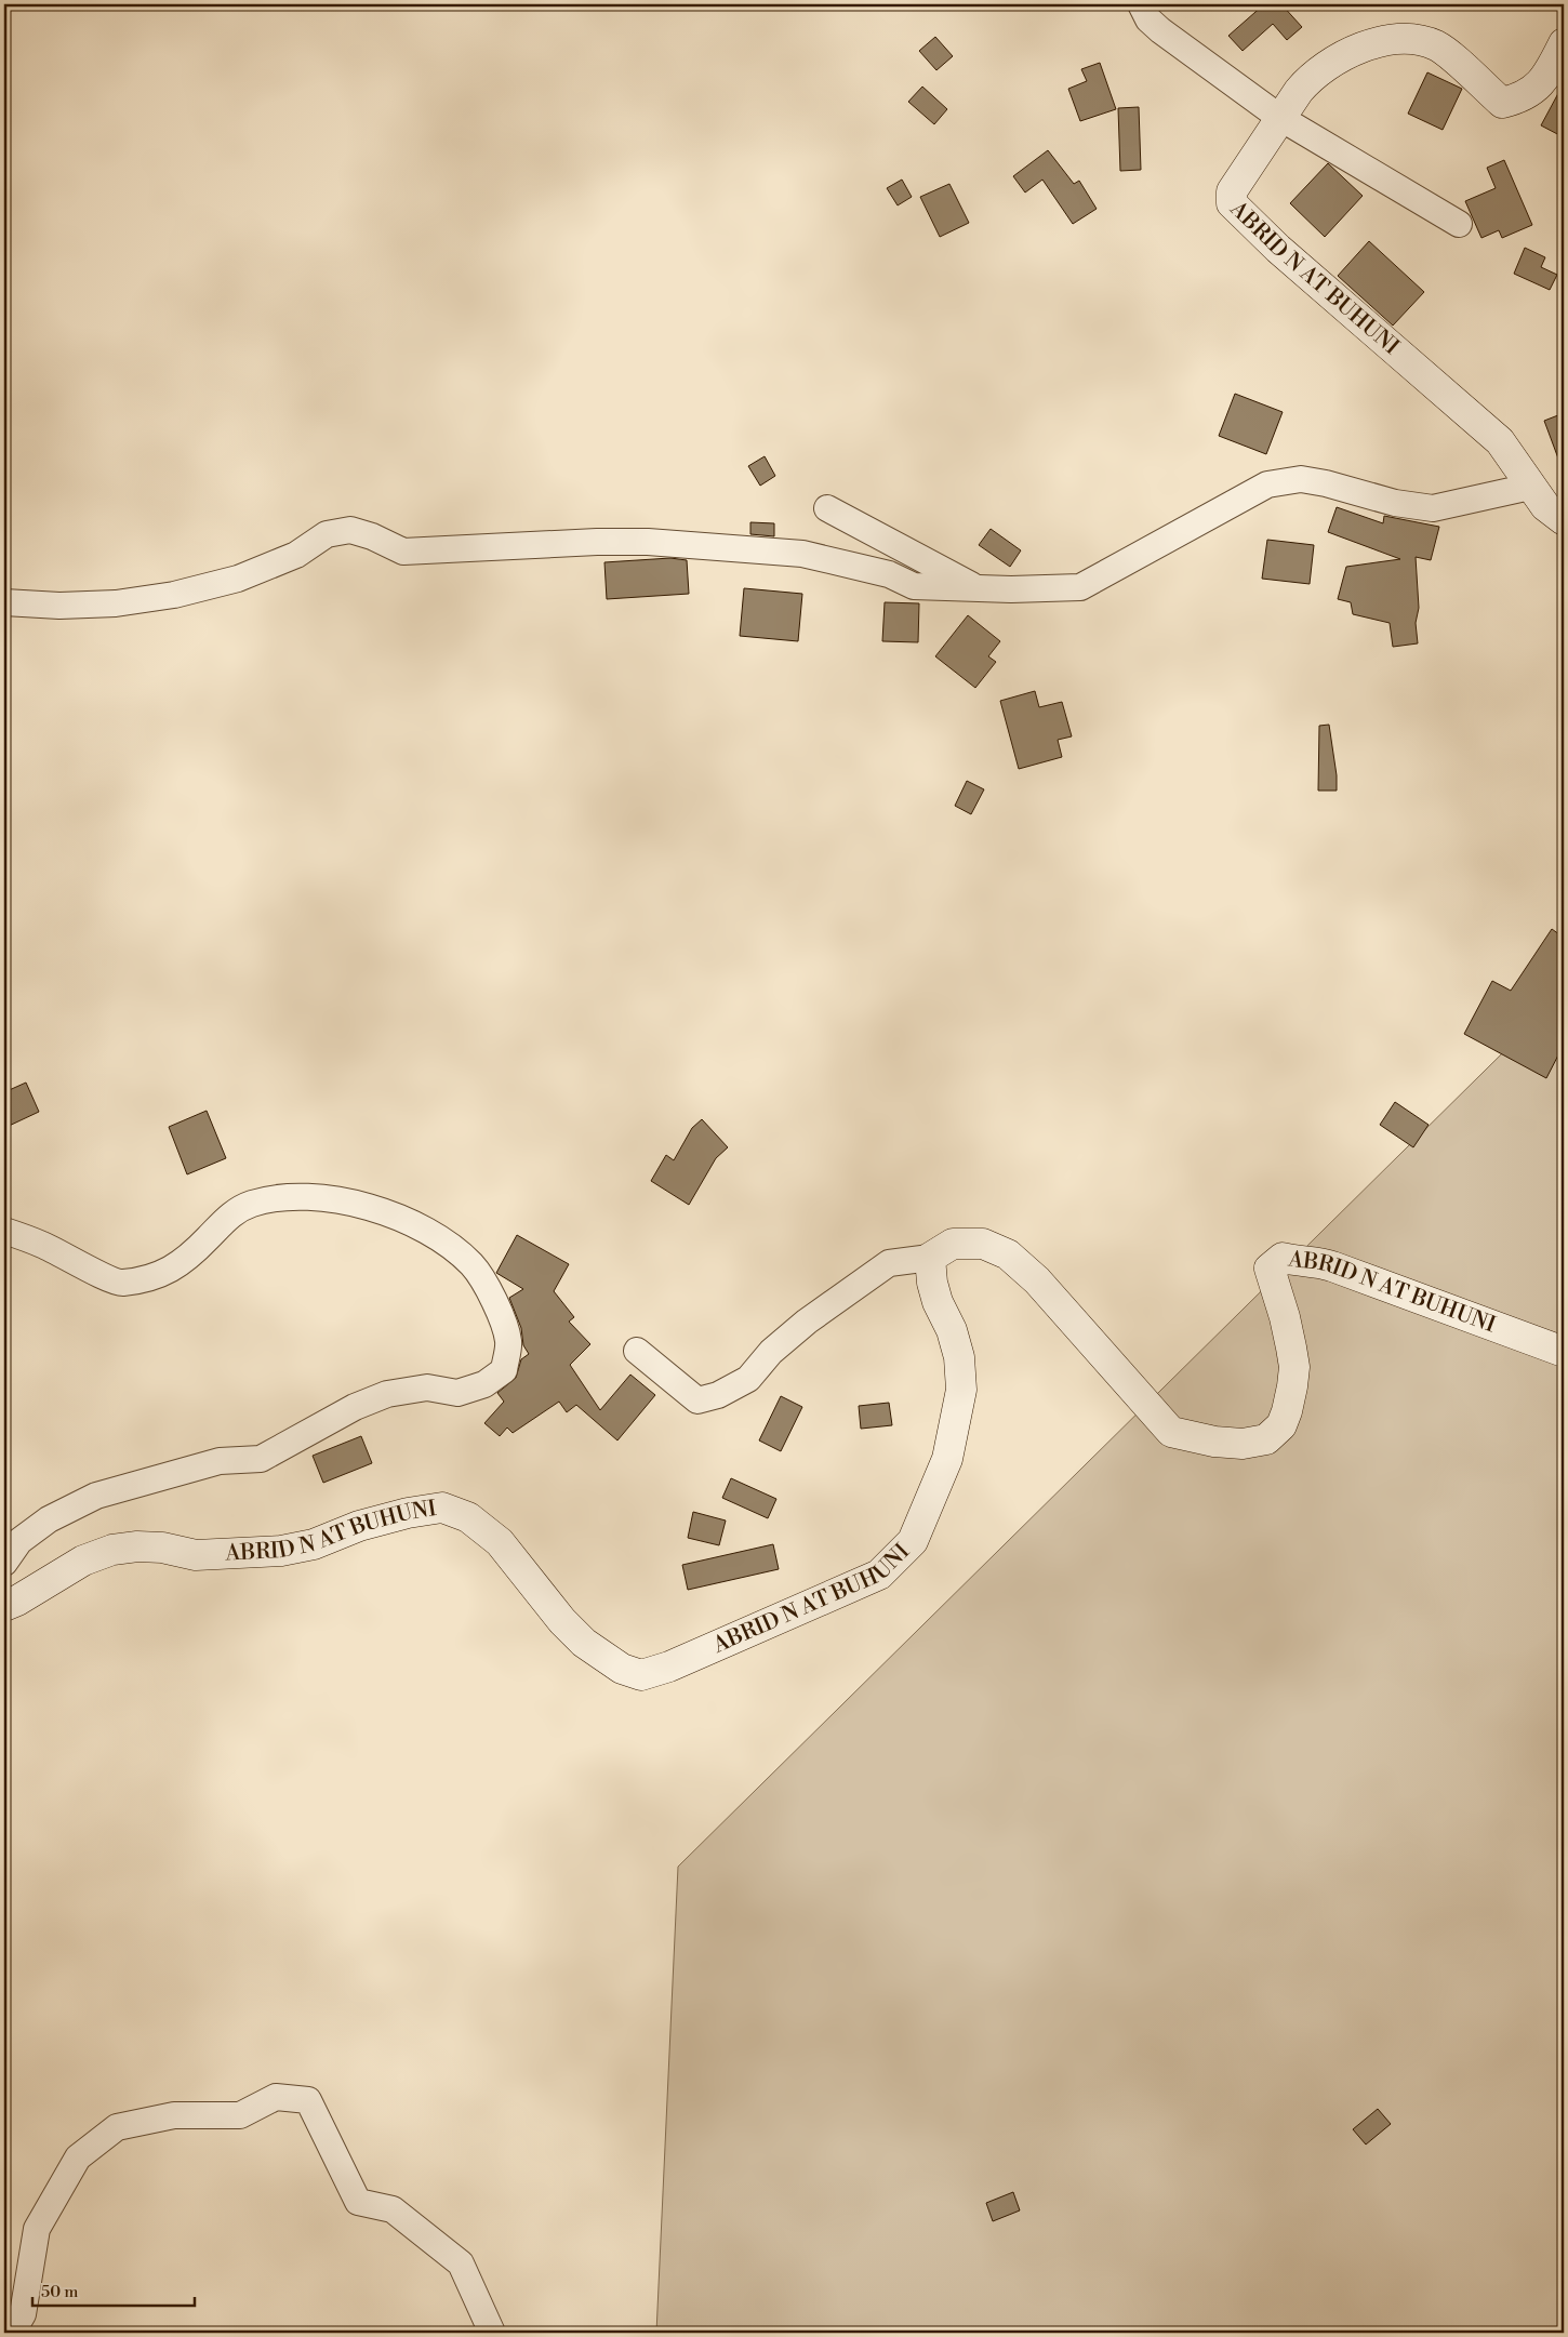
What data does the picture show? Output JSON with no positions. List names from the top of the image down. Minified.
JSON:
{"streets":{"street":["ABRID N AT BUHUNI"]},"scale_bar":"50 m"}
